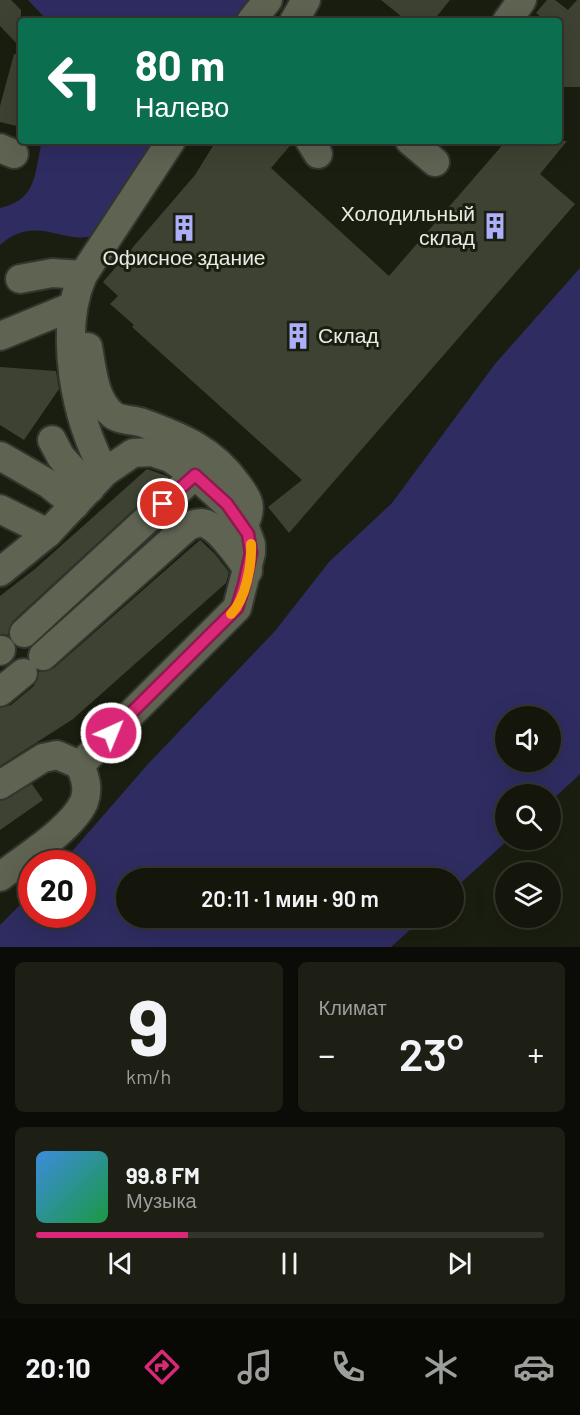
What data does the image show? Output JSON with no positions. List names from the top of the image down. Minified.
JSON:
{"places":{"building":["Холодильный склад","Офисное здание","Склад"]},"page":{"turn":["80 m","Налево"],"limit":"20","trip":"20:11 · 1 мин · 90 m","tile":[["9","km/h"],"Климат"],"heat":["−","23°","+"],"song":["99.8 FM","Музыка"],"tabs":"20:10"}}
